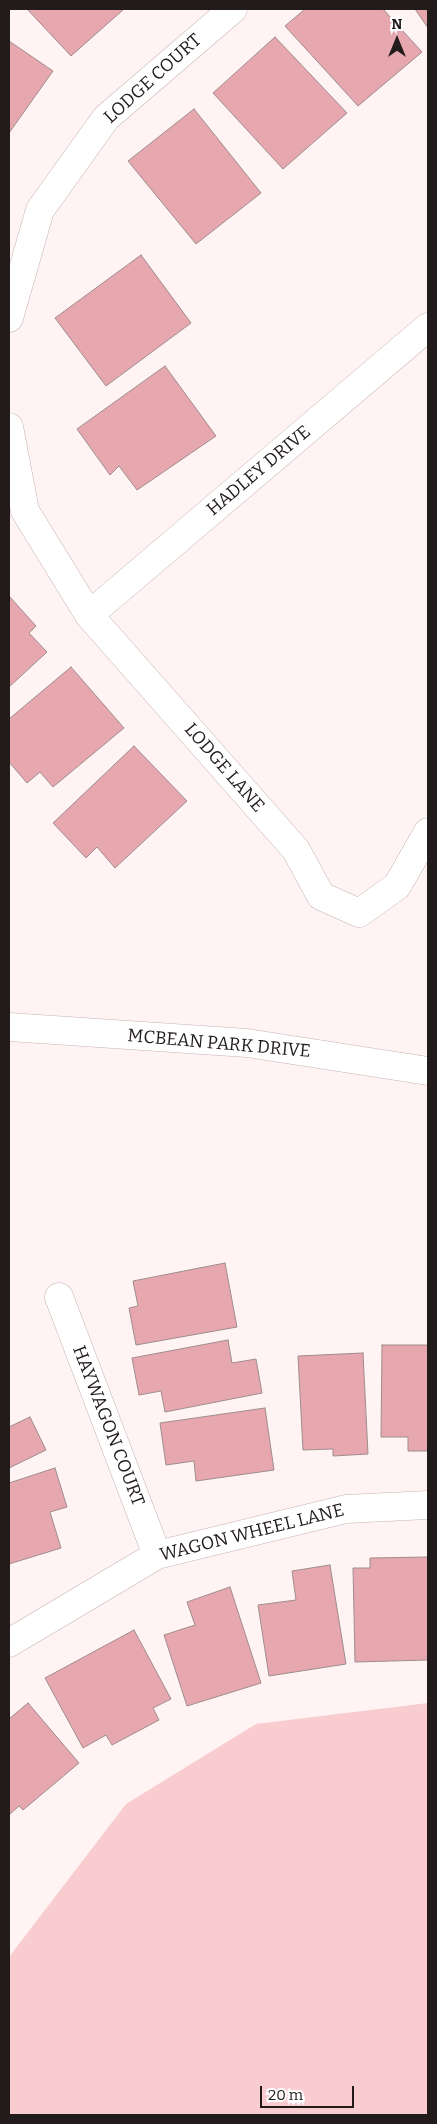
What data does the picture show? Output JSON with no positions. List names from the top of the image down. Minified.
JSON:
{"streets":{"street":["LODGE COURT","HADLEY DRIVE","LODGE LANE","MCBEAN PARK DRIVE","HAYWAGON COURT","WAGON WHEEL LANE"]},"crossings":[["HADLEY DRIVE","LODGE LANE"],["HAYWAGON COURT","WAGON WHEEL LANE"]],"scale_bar":"20 m","north":"top"}
